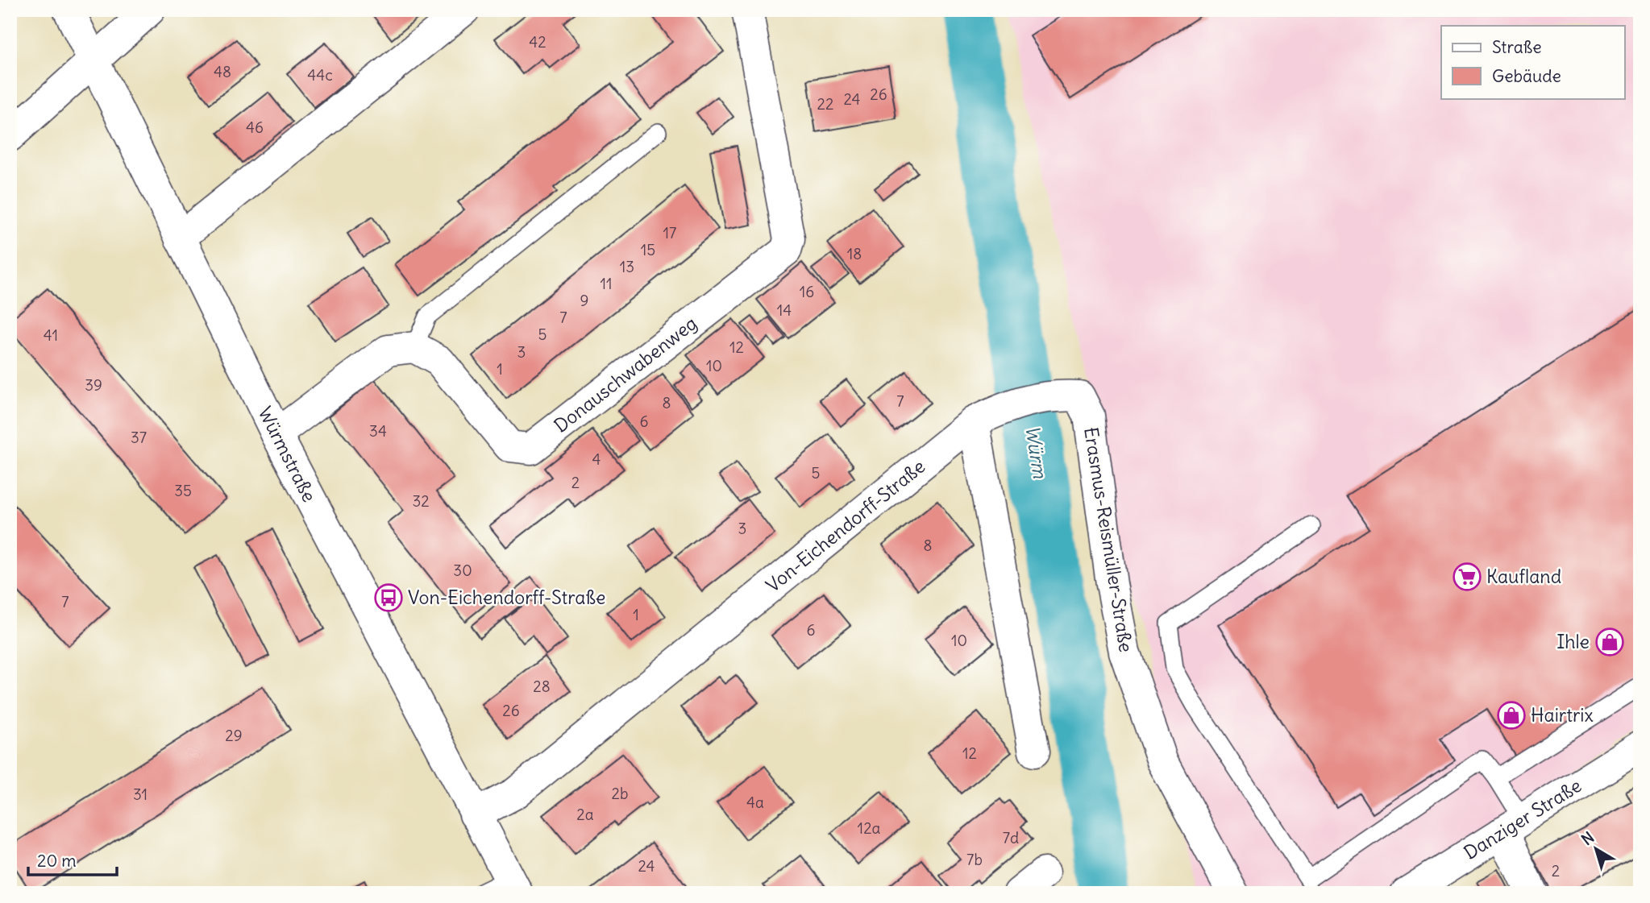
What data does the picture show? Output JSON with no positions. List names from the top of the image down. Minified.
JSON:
{"streets":{"street":["Donauschwabenweg","Würmstraße","Von-Eichendorff-Straße","Erasmus-Reismüller-Straße","Danziger Straße"]},"crossings":[["Würmstraße","Von-Eichendorff-Straße"],["Von-Eichendorff-Straße","Erasmus-Reismüller-Straße"]],"water":["Würm"],"places":{"supermarket":["Kaufland"],"bus stop":["Von-Eichendorff-Straße"],"shop":["Ihle","Hairtrix"]},"house_numbers":["42","48","44c","26","24","22","46","17","15","18","13","11","16","9","14","7","5","41","12","3","10","1","39","7","8","6","34","37","4","5","2","35","32","3","8","30","7","1","6","10","28","26","29","12","2b","31","4a","2a","12a","7d","7b","24","2"],"legend":["Straße","Gebäude"],"scale_bar":"20 m","north":"top left"}
